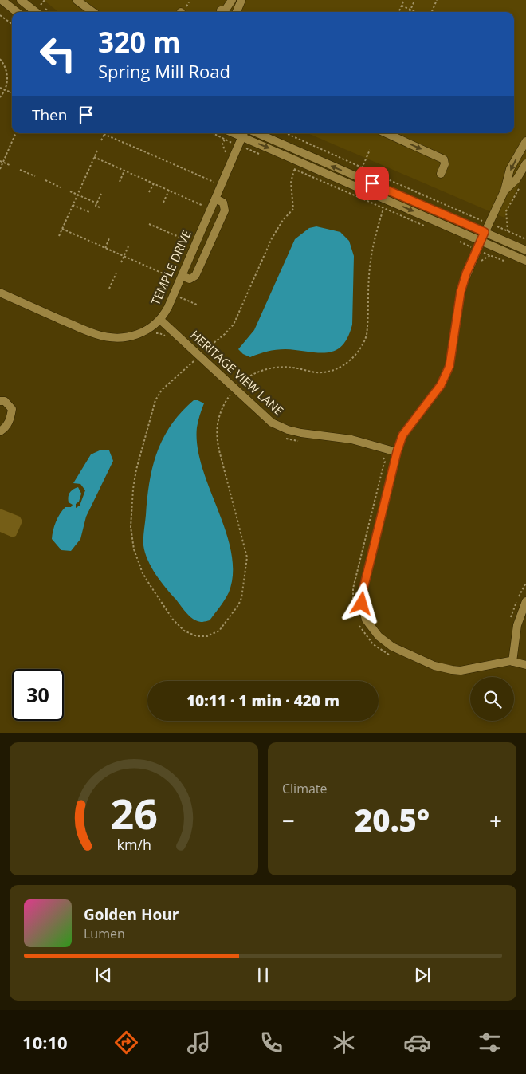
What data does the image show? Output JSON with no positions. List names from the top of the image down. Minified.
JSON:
{"streets":{"street":["TEMPLE DRIVE","HERITAGE VIEW LANE"]},"crossings":[["TEMPLE DRIVE","HERITAGE VIEW LANE"]],"page":{"turn":["320 m","Spring Mill Road"],"then":"Then","limit":"30","trip":"10:11 · 1 min · 420 m","tile":"Climate","heat":["−","20.5°","+"],"song":["Golden Hour","Lumen"],"tabs":"10:10","gauge":["26","km/h"]}}
